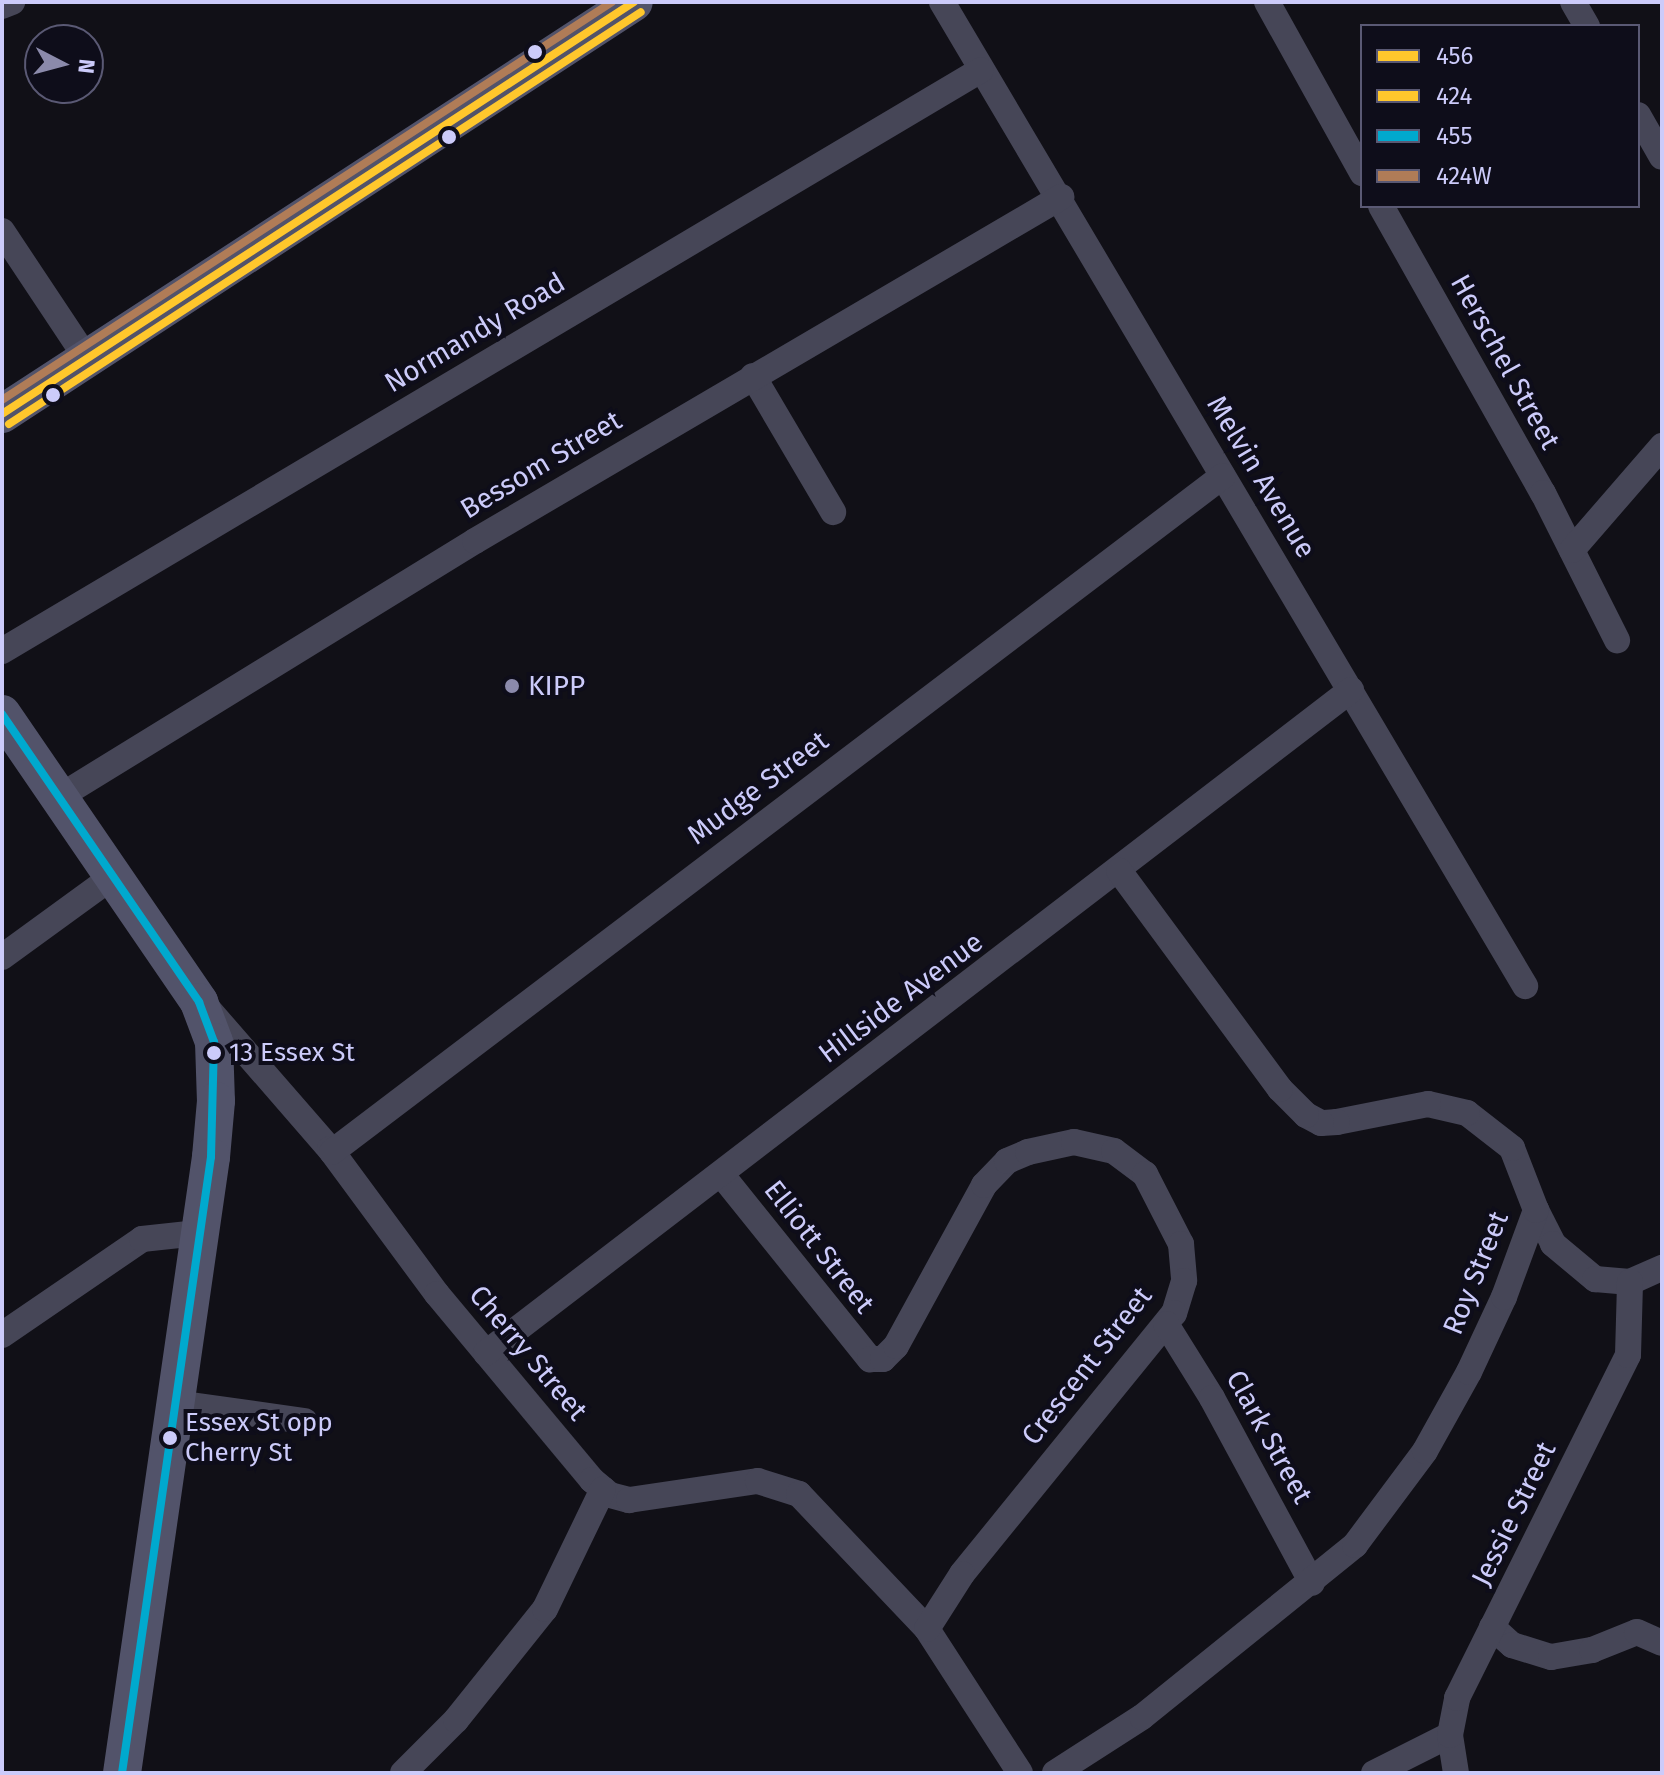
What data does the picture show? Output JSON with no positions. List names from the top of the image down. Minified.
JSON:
{"streets":{"street":["Normandy Road","Herschel Street","Bessom Street","Melvin Avenue","Mudge Street","Hillside Avenue","Elliott Street","Roy Street","Cherry Street","Crescent Street","Clark Street","Jessie Street"]},"crossings":[["Normandy Road","Melvin Avenue"],["Bessom Street","Melvin Avenue"],["Melvin Avenue","Mudge Street"],["Melvin Avenue","Hillside Avenue"],["Mudge Street","Cherry Street"],["Hillside Avenue","Elliott Street"],["Hillside Avenue","Roy Street"],["Hillside Avenue","Cherry Street"],["Elliott Street","Crescent Street"],["Roy Street","Clark Street"],["Crescent Street","Clark Street"]],"places":["KIPP","13 Essex St","Essex St opp Cherry St"],"lines":["transit line 456","transit line 424W","transit line 424","transit line 455"],"legend":["456","424","455","424W"],"north":"right"}
